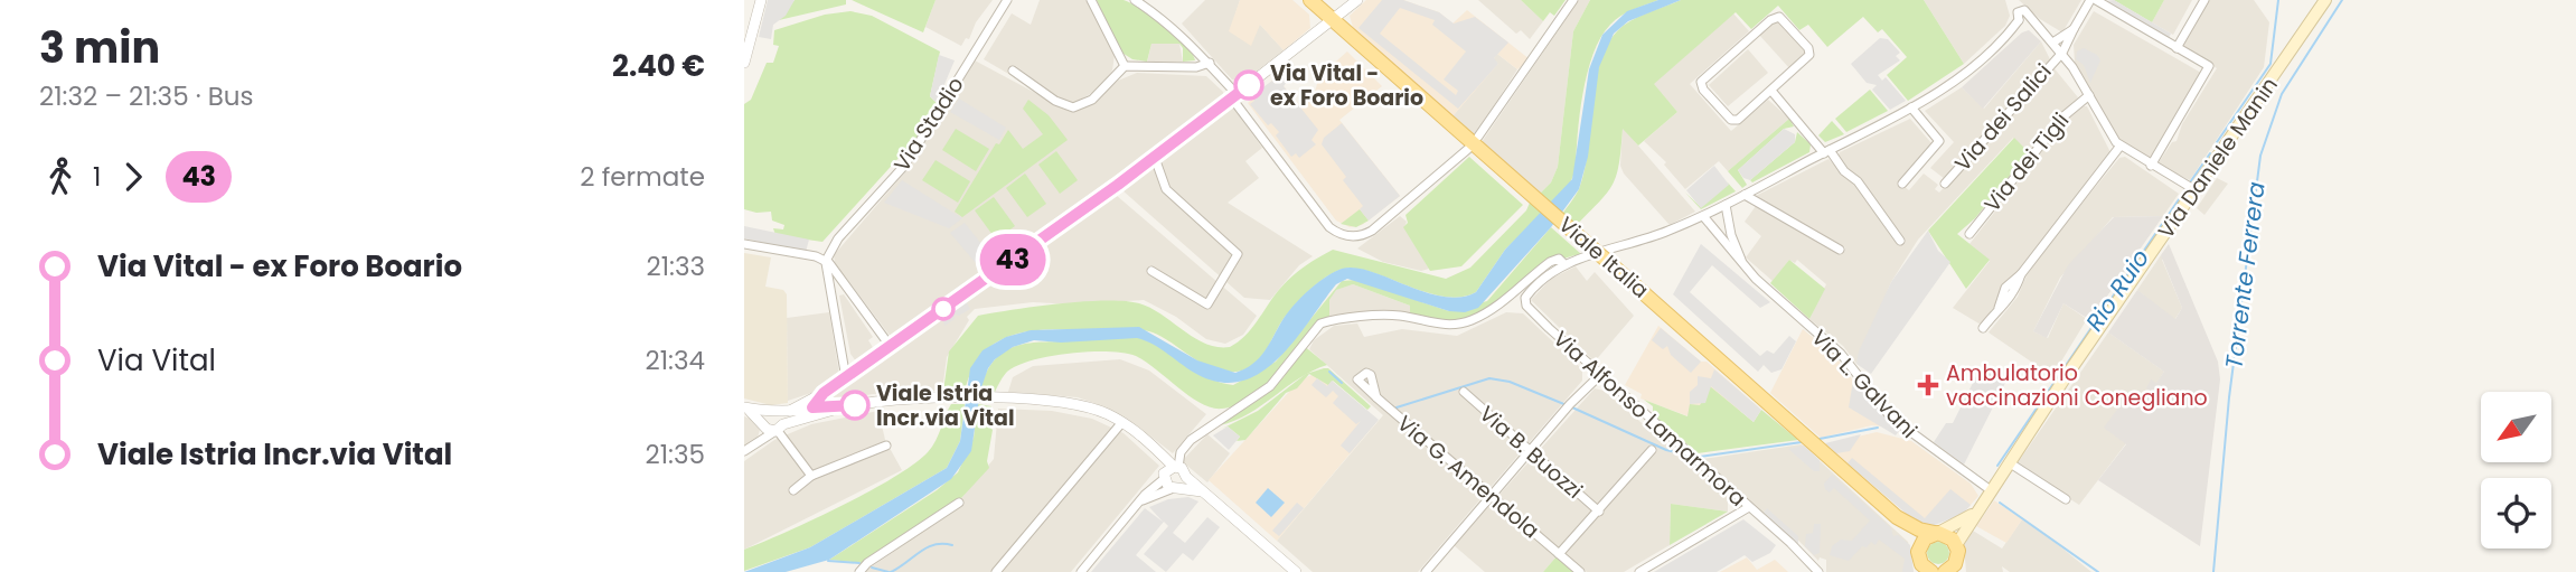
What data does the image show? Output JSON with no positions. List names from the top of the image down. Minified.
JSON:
{"streets":{"main road":["Via Daniele Manin","Viale Italia"],"street":["Via dei Salici","Via Stadio","Via dei Tigli","Via L. Galvani","Via Alfonso Lamarmora","Via B. Buozzi","Via G. Amendola"]},"crossings":[["Via Daniele Manin","Viale Italia"],["Via Daniele Manin","Via L. Galvani"],["Via B. Buozzi","Via G. Amendola"]],"water":["Torrente Ferrera","Rio Ruio"],"places":{"other":["Via Vital - ex Foro Boario","Viale Istria Incr.via Vital"],"health":["Ambulatorio vaccinazioni Conegliano"]},"lines":["bus line 43"],"north":"bottom left","page":{"heading":["3 min","21:32 – 21:35 · Bus","2.40 €"],"on_map":"43","legs":["1","43","2 fermate"],"list":[{"name":"Via Vital - ex Foro Boario","value":"21:33"},{"name":"Via Vital","value":"21:34"},{"name":"Viale Istria Incr.via Vital","value":"21:35"}]}}
